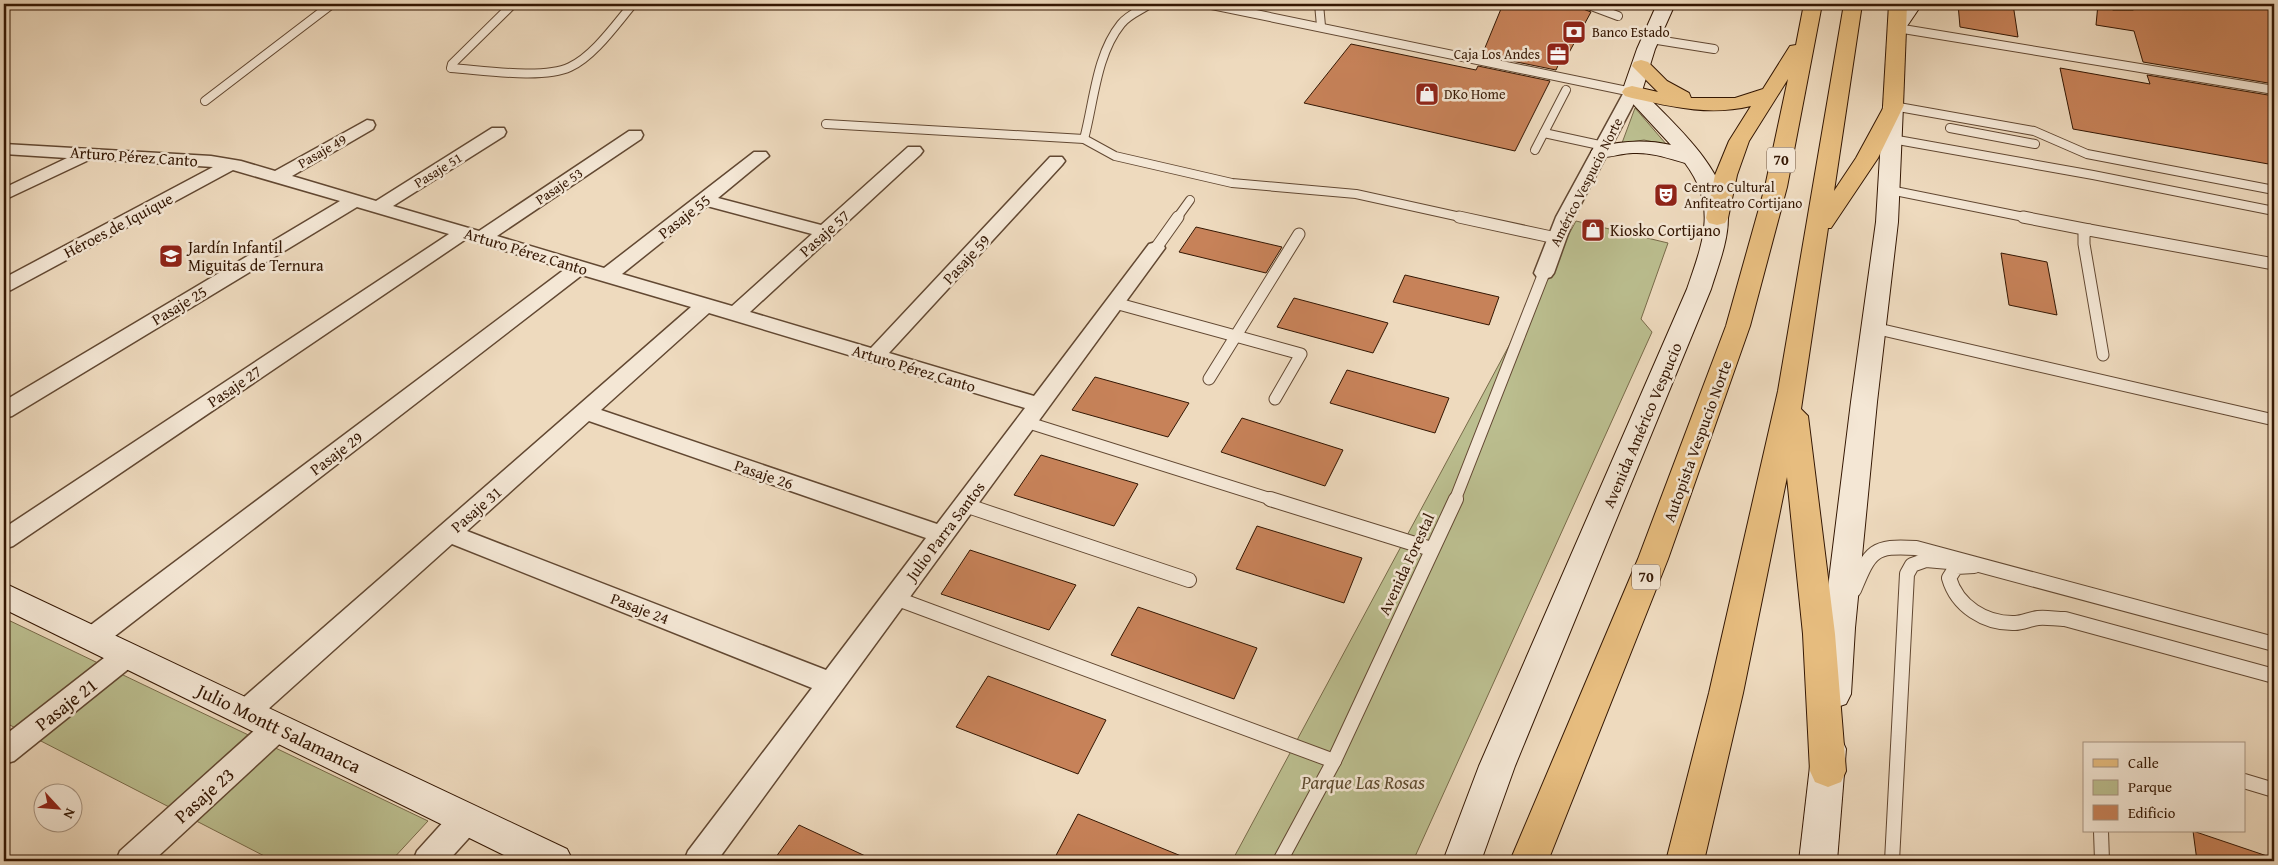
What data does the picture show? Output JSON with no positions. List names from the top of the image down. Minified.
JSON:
{"streets":{"main road":["70","Avenida Américo Vespucio","Autopista Vespucio Norte","Julio Montt Salamanca"],"street":["Pasaje 49","Arturo Pérez Canto","Pasaje 51","Américo Vespucio Norte","Pasaje 53","Pasaje 55","Héroes de Iquique","Pasaje 57","Pasaje 59","Pasaje 25","Pasaje 27","Pasaje 29","Pasaje 26","Pasaje 31","Julio Parra Santos","Pasaje 24","Pasaje 21","Pasaje 23"],"lane":["Avenida Forestal"]},"crossings":[["Pasaje 49","Arturo Pérez Canto"],["Arturo Pérez Canto","Pasaje 51"],["Arturo Pérez Canto","Pasaje 53"],["Arturo Pérez Canto","Pasaje 55"],["Arturo Pérez Canto","Héroes de Iquique"],["Arturo Pérez Canto","Pasaje 57"],["Arturo Pérez Canto","Pasaje 59"],["Arturo Pérez Canto","Pasaje 25"],["Arturo Pérez Canto","Pasaje 27"],["Arturo Pérez Canto","Pasaje 29"],["Arturo Pérez Canto","Pasaje 31"],["Arturo Pérez Canto","Julio Parra Santos"],["Américo Vespucio Norte","Avenida Américo Vespucio"],["Américo Vespucio Norte","Avenida Forestal"],["Pasaje 53","Pasaje 27"],["Pasaje 29","Julio Montt Salamanca"],["Pasaje 26","Pasaje 31"],["Pasaje 26","Julio Parra Santos"],["Pasaje 31","Pasaje 24"],["Pasaje 31","Julio Montt Salamanca"],["Julio Parra Santos","Pasaje 24"],["Pasaje 21","Julio Montt Salamanca"],["Julio Montt Salamanca","Pasaje 23"]],"parks":["Parque Las Rosas"],"places":{"bank":["Banco Estado"],"office":["Caja Los Andes"],"shop":["DKo Home","Kiosko Cortijano"],"theatre":["Centro Cultural Anfiteatro Cortijano"],"school or university":["Jardín Infantil Miguitas de Ternura"]},"legend":["Calle","Parque","Edificio"],"north":"bottom right"}
